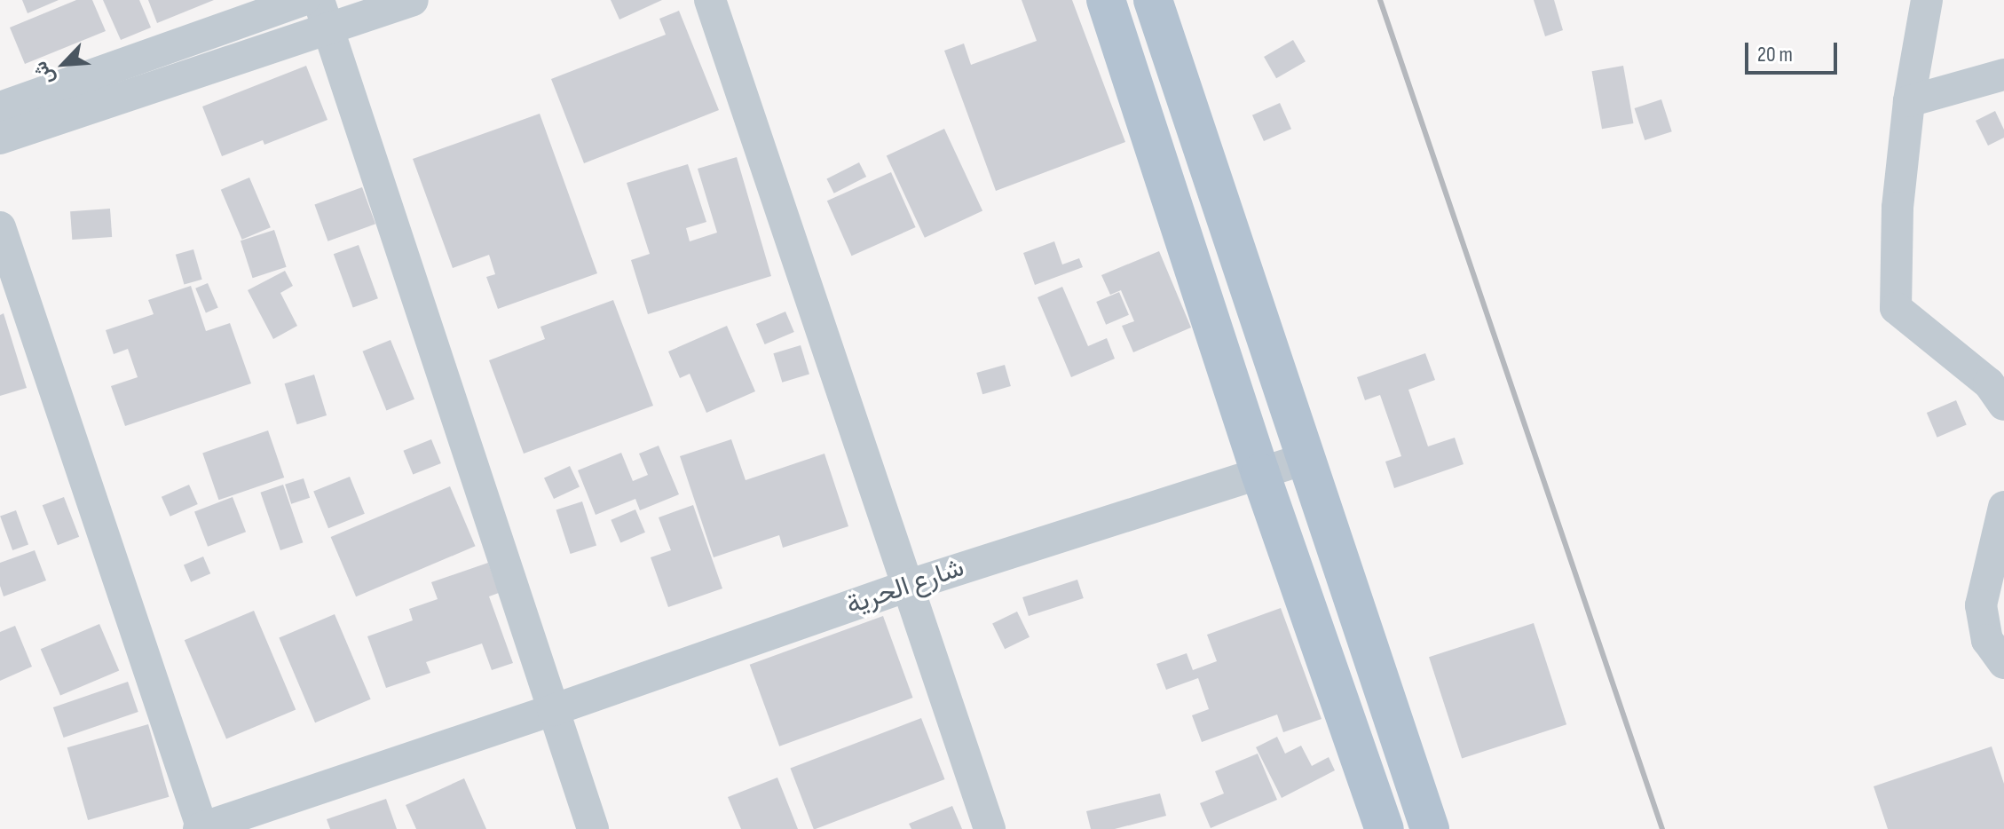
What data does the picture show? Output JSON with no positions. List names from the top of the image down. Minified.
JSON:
{"streets":{"street":["شارع الحرية"]},"scale_bar":"20 m","north":"bottom left"}
